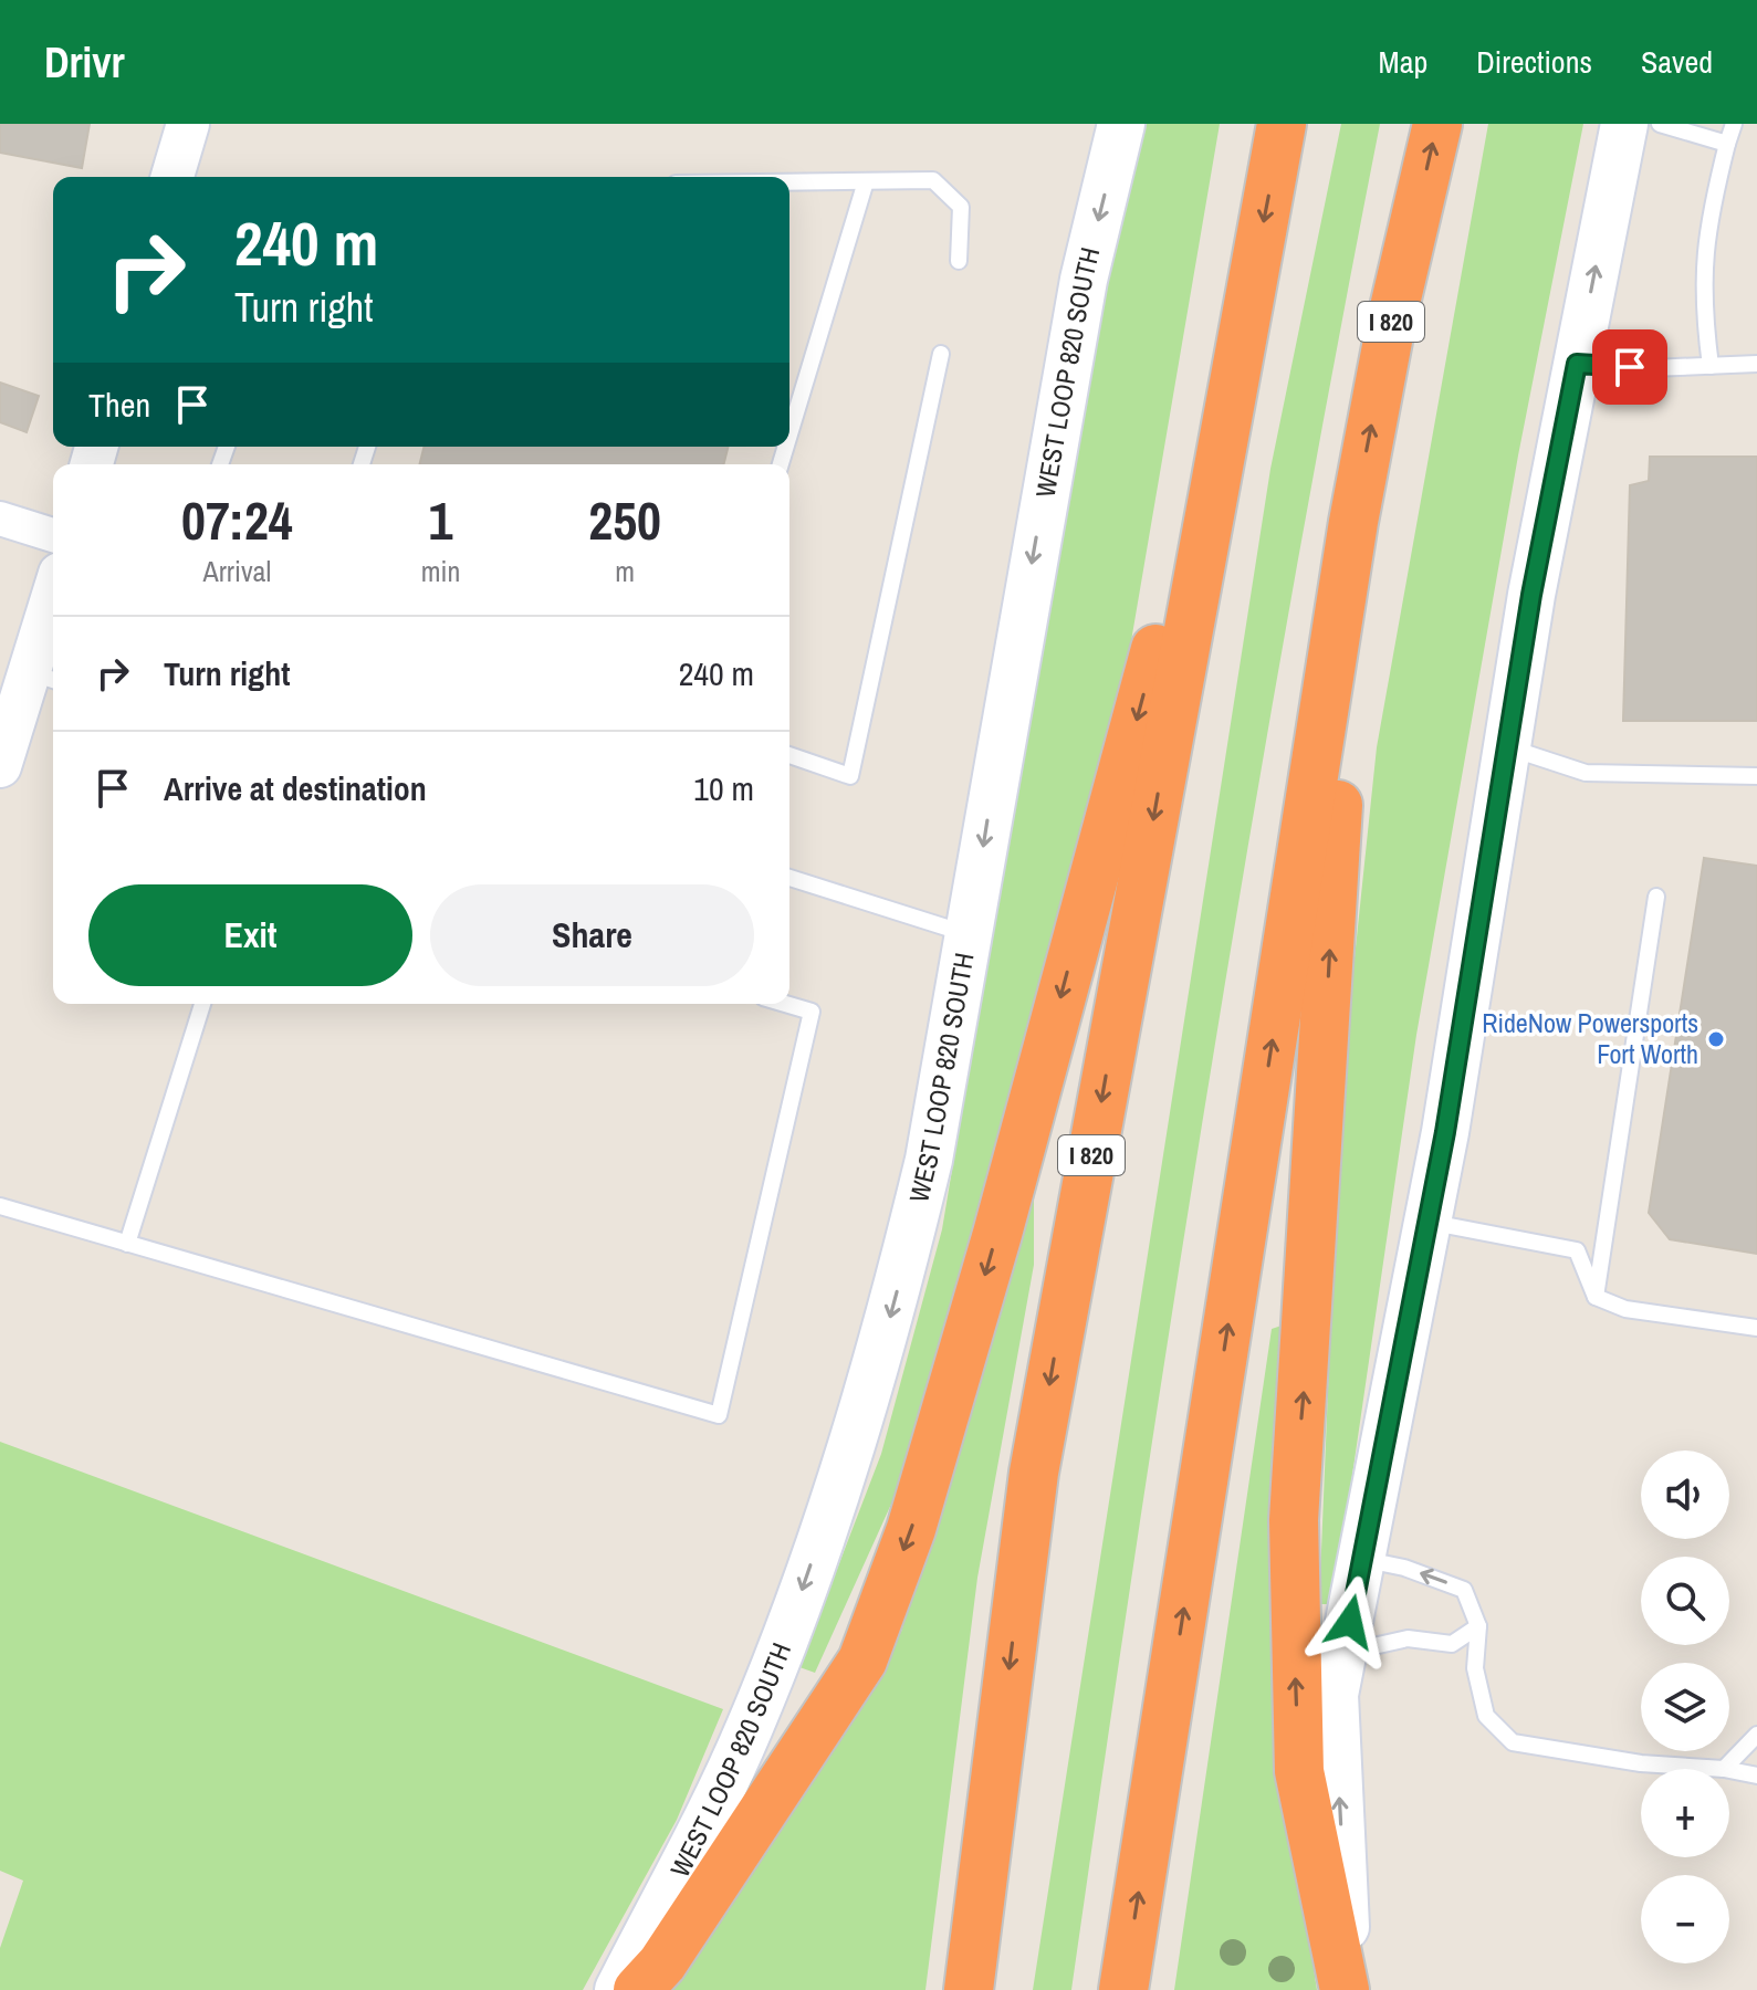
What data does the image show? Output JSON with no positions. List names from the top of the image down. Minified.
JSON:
{"streets":{"highway":["I 820"],"main road":["WEST LOOP 820 SOUTH"]},"one_way":["WEST LOOP 820 SOUTH"],"places":["RideNow Powersports Fort Worth"],"page":{"header":"Drivr","nav":["Map","Directions","Saved"],"turn":["240 m","Turn right"],"then":"Then","eta":["07:24","Arrival","1","min","250","m"],"list":[{"name":"Turn right","value":"240 m"},{"name":"Arrive at destination","value":"10 m"}],"buttons":["Exit","Share"],"map_buttons":["+","−"]}}
